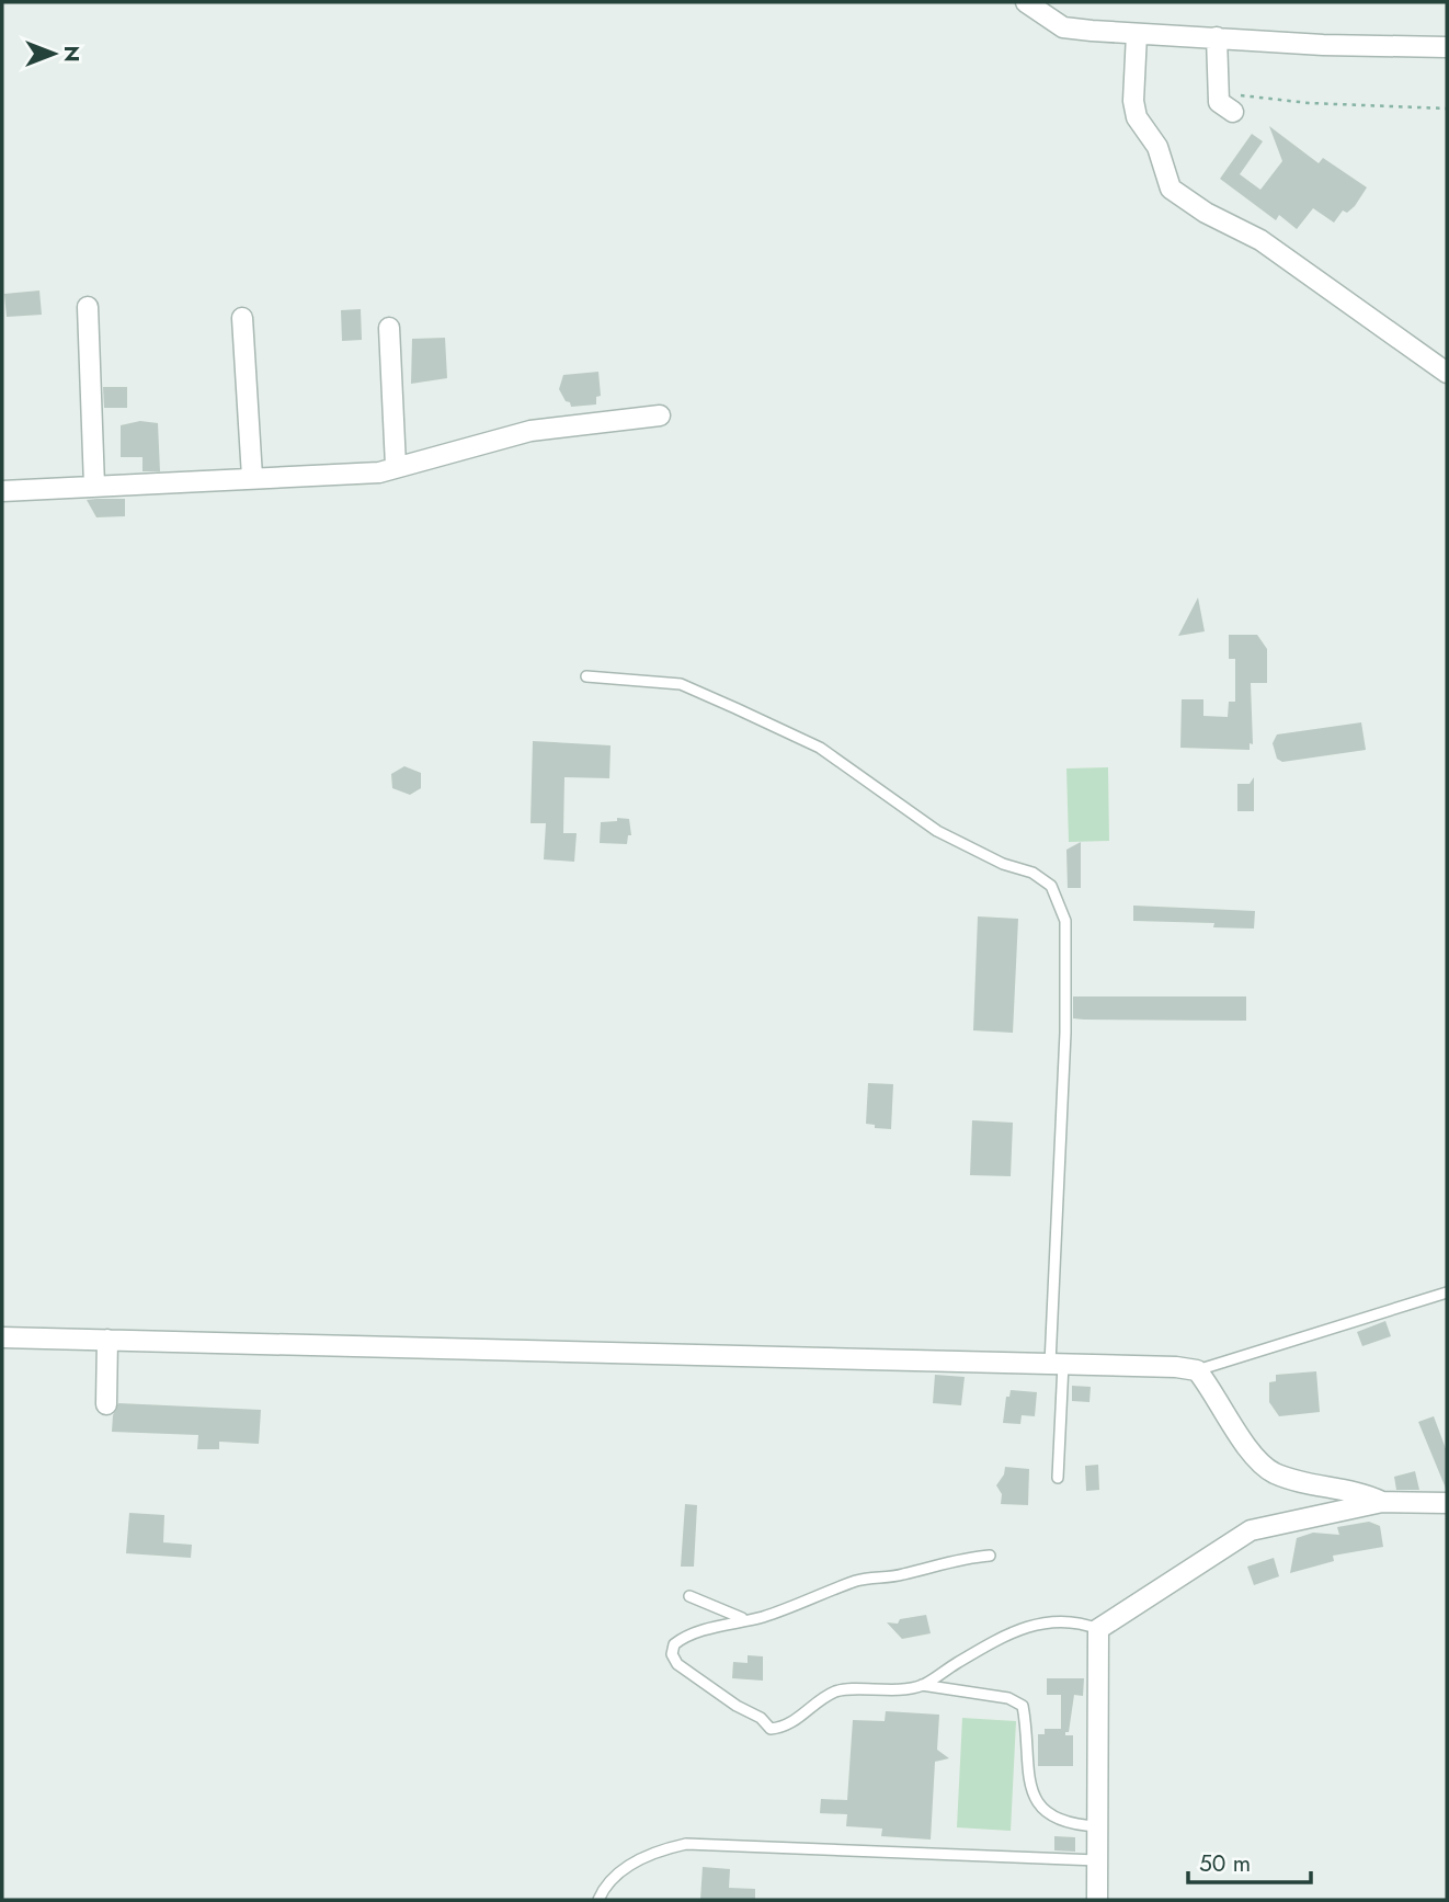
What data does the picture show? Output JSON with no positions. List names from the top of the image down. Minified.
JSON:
{"scale_bar":"50 m","north":"right"}
